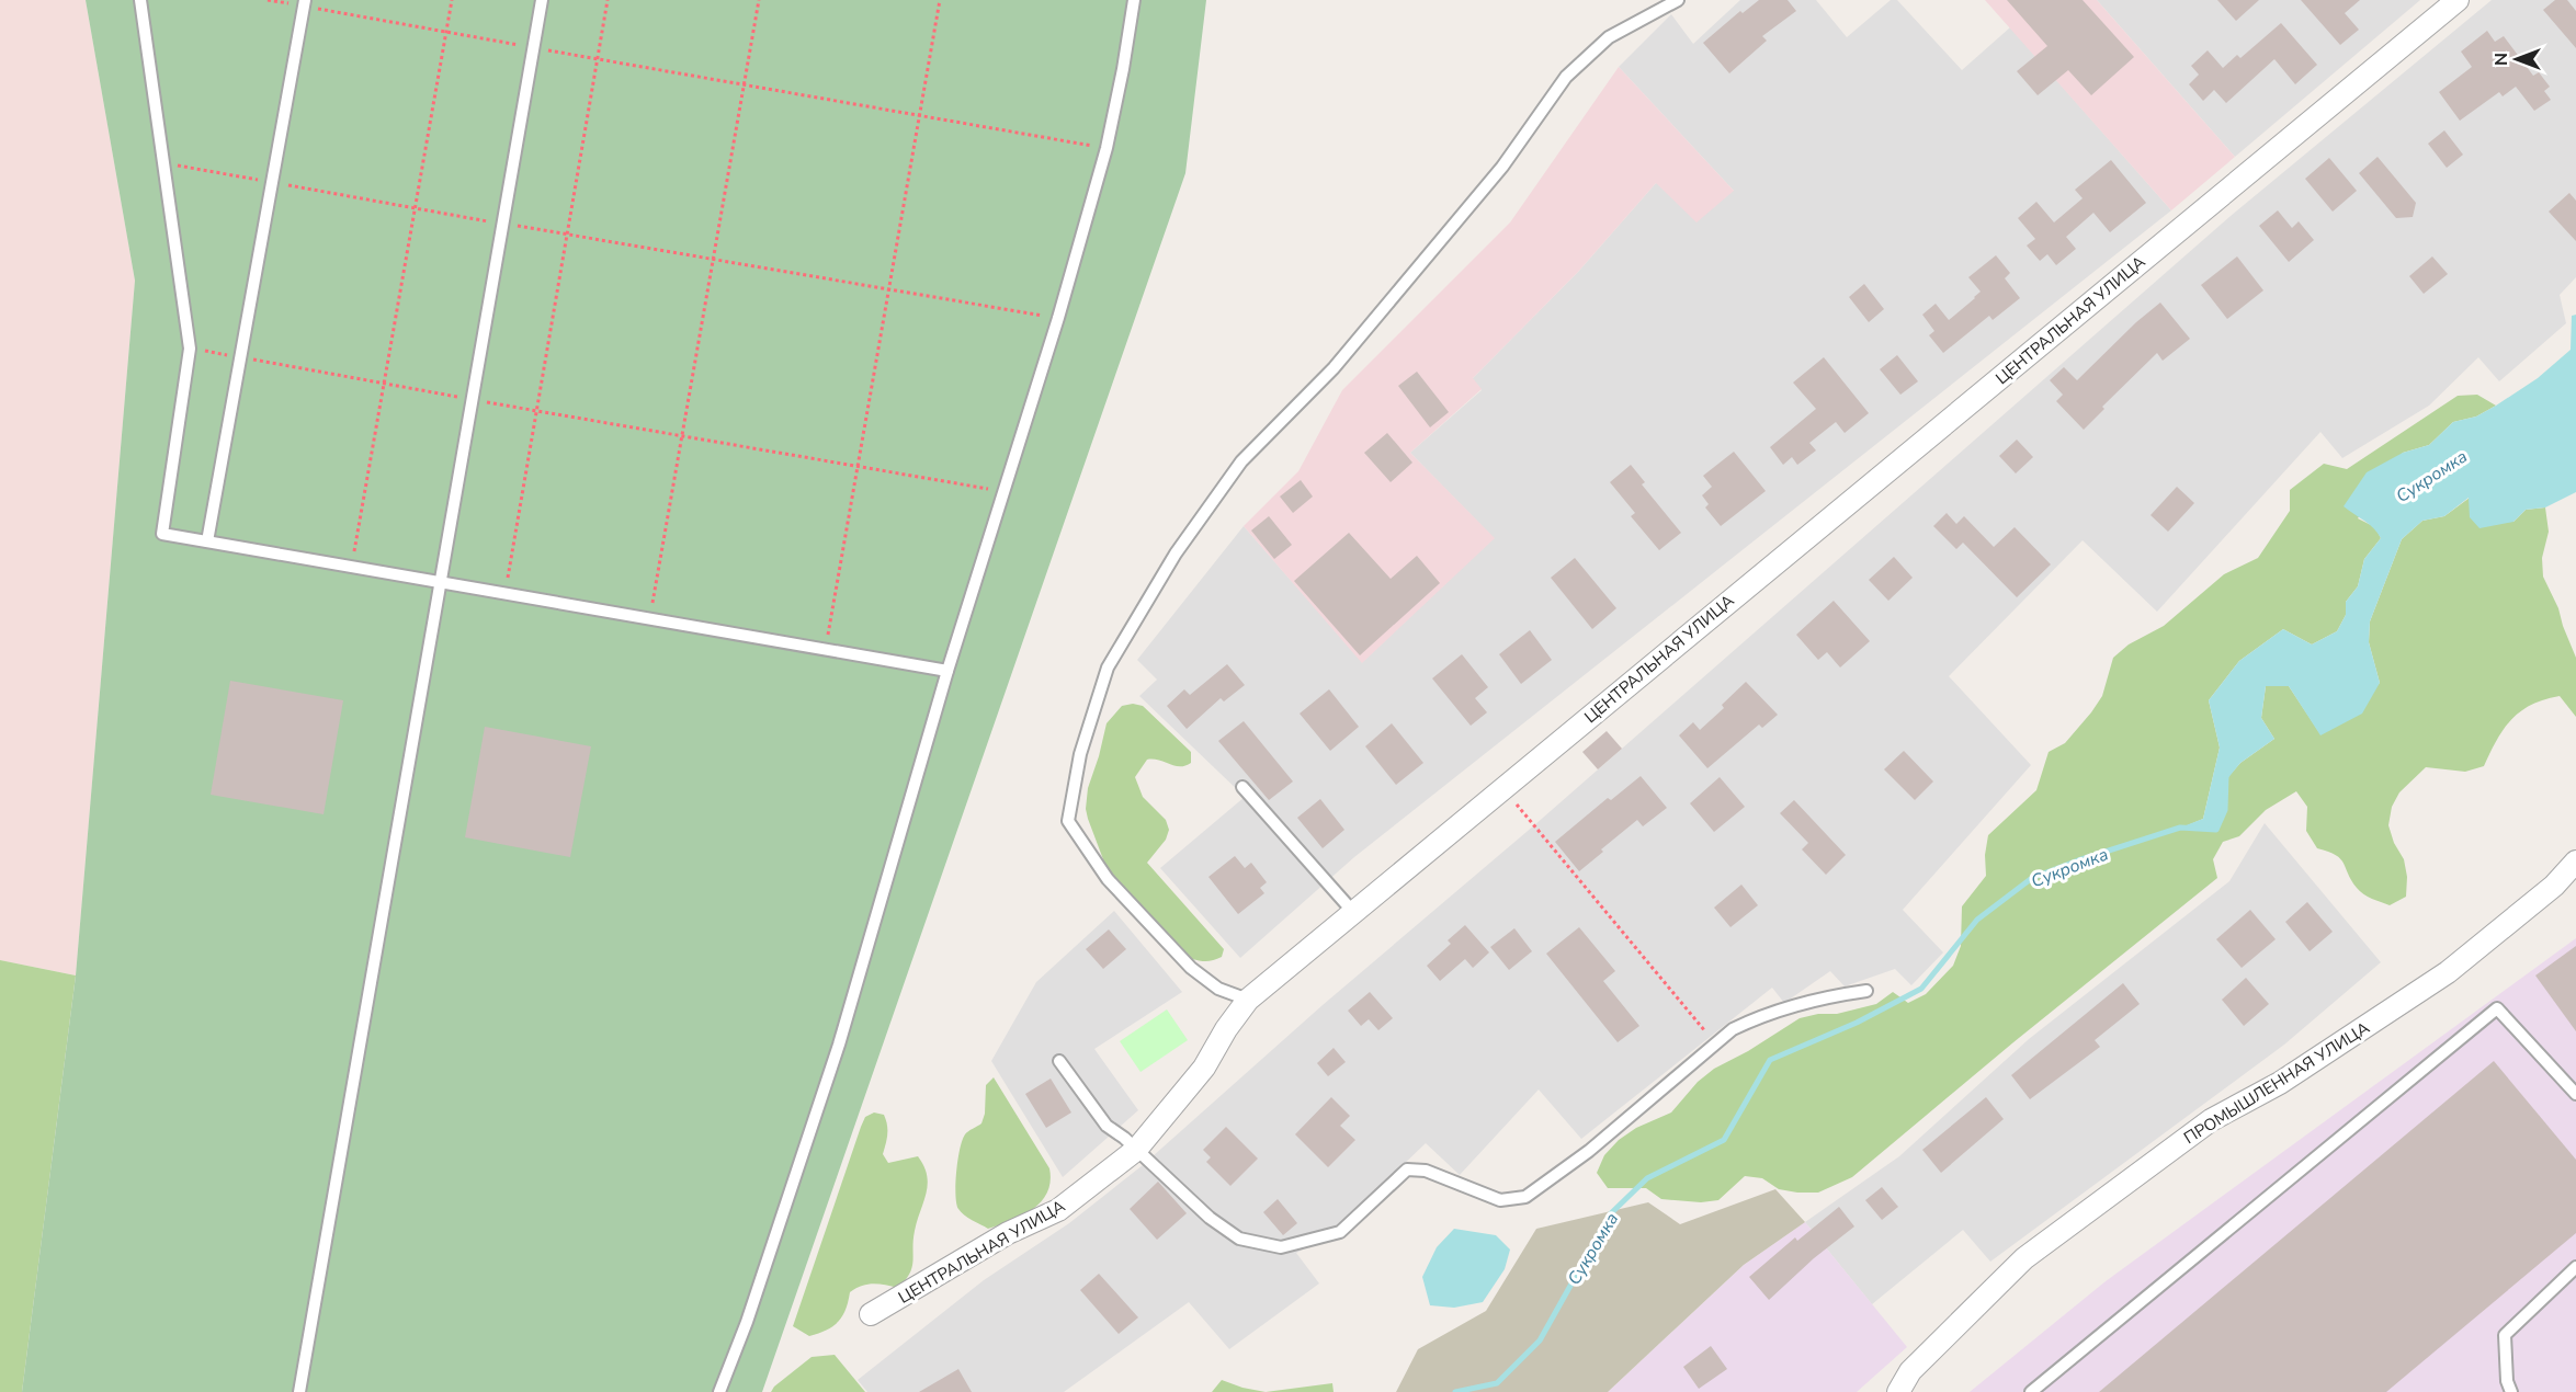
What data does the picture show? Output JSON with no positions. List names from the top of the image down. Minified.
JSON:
{"streets":{"street":["ЦЕНТРАЛЬНАЯ УЛИЦА","ПРОМЫШЛЕННАЯ УЛИЦА"]},"water":["Сукромка"],"north":"left"}
